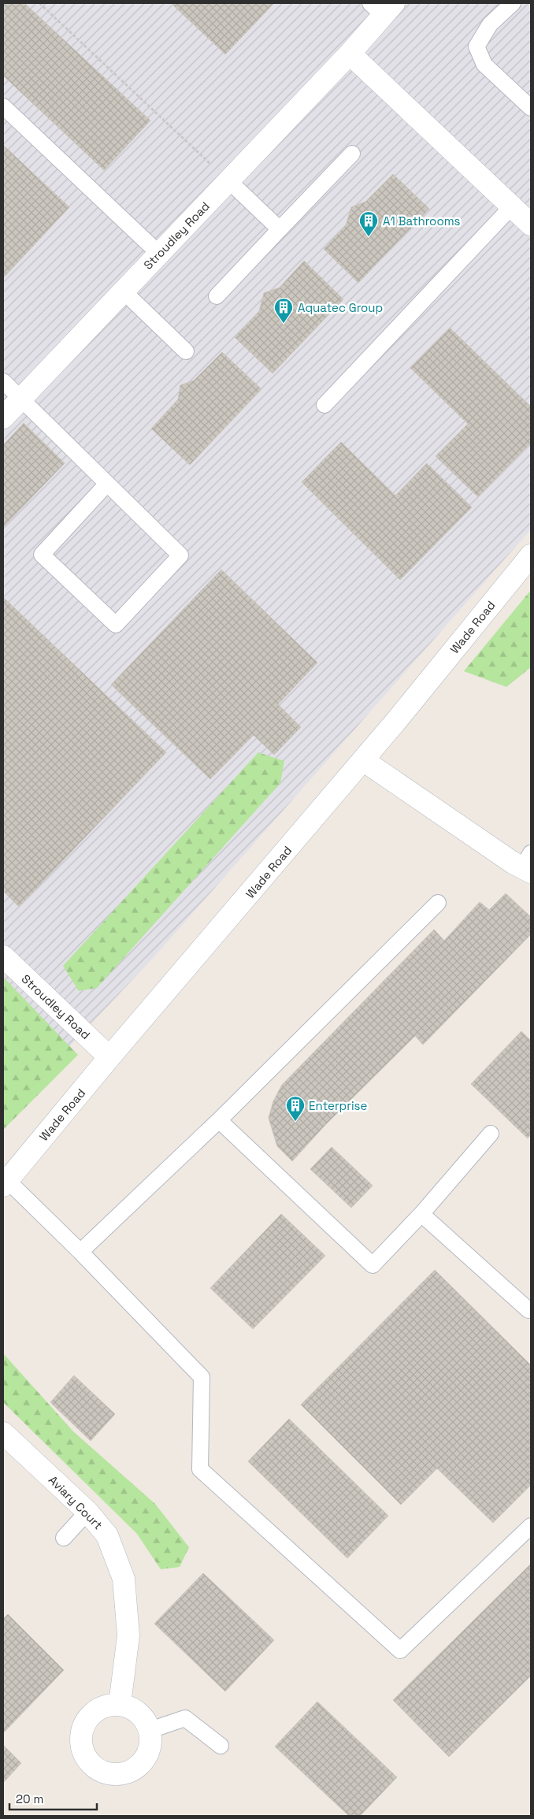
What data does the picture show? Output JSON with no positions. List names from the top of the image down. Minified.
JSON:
{"streets":{"street":["Stroudley Road","Wade Road","Aviary Court"]},"crossings":[["Stroudley Road","Wade Road"]],"places":{"building":["A1 Bathrooms","Aquatec Group","Enterprise"]},"scale_bar":"20 m"}
